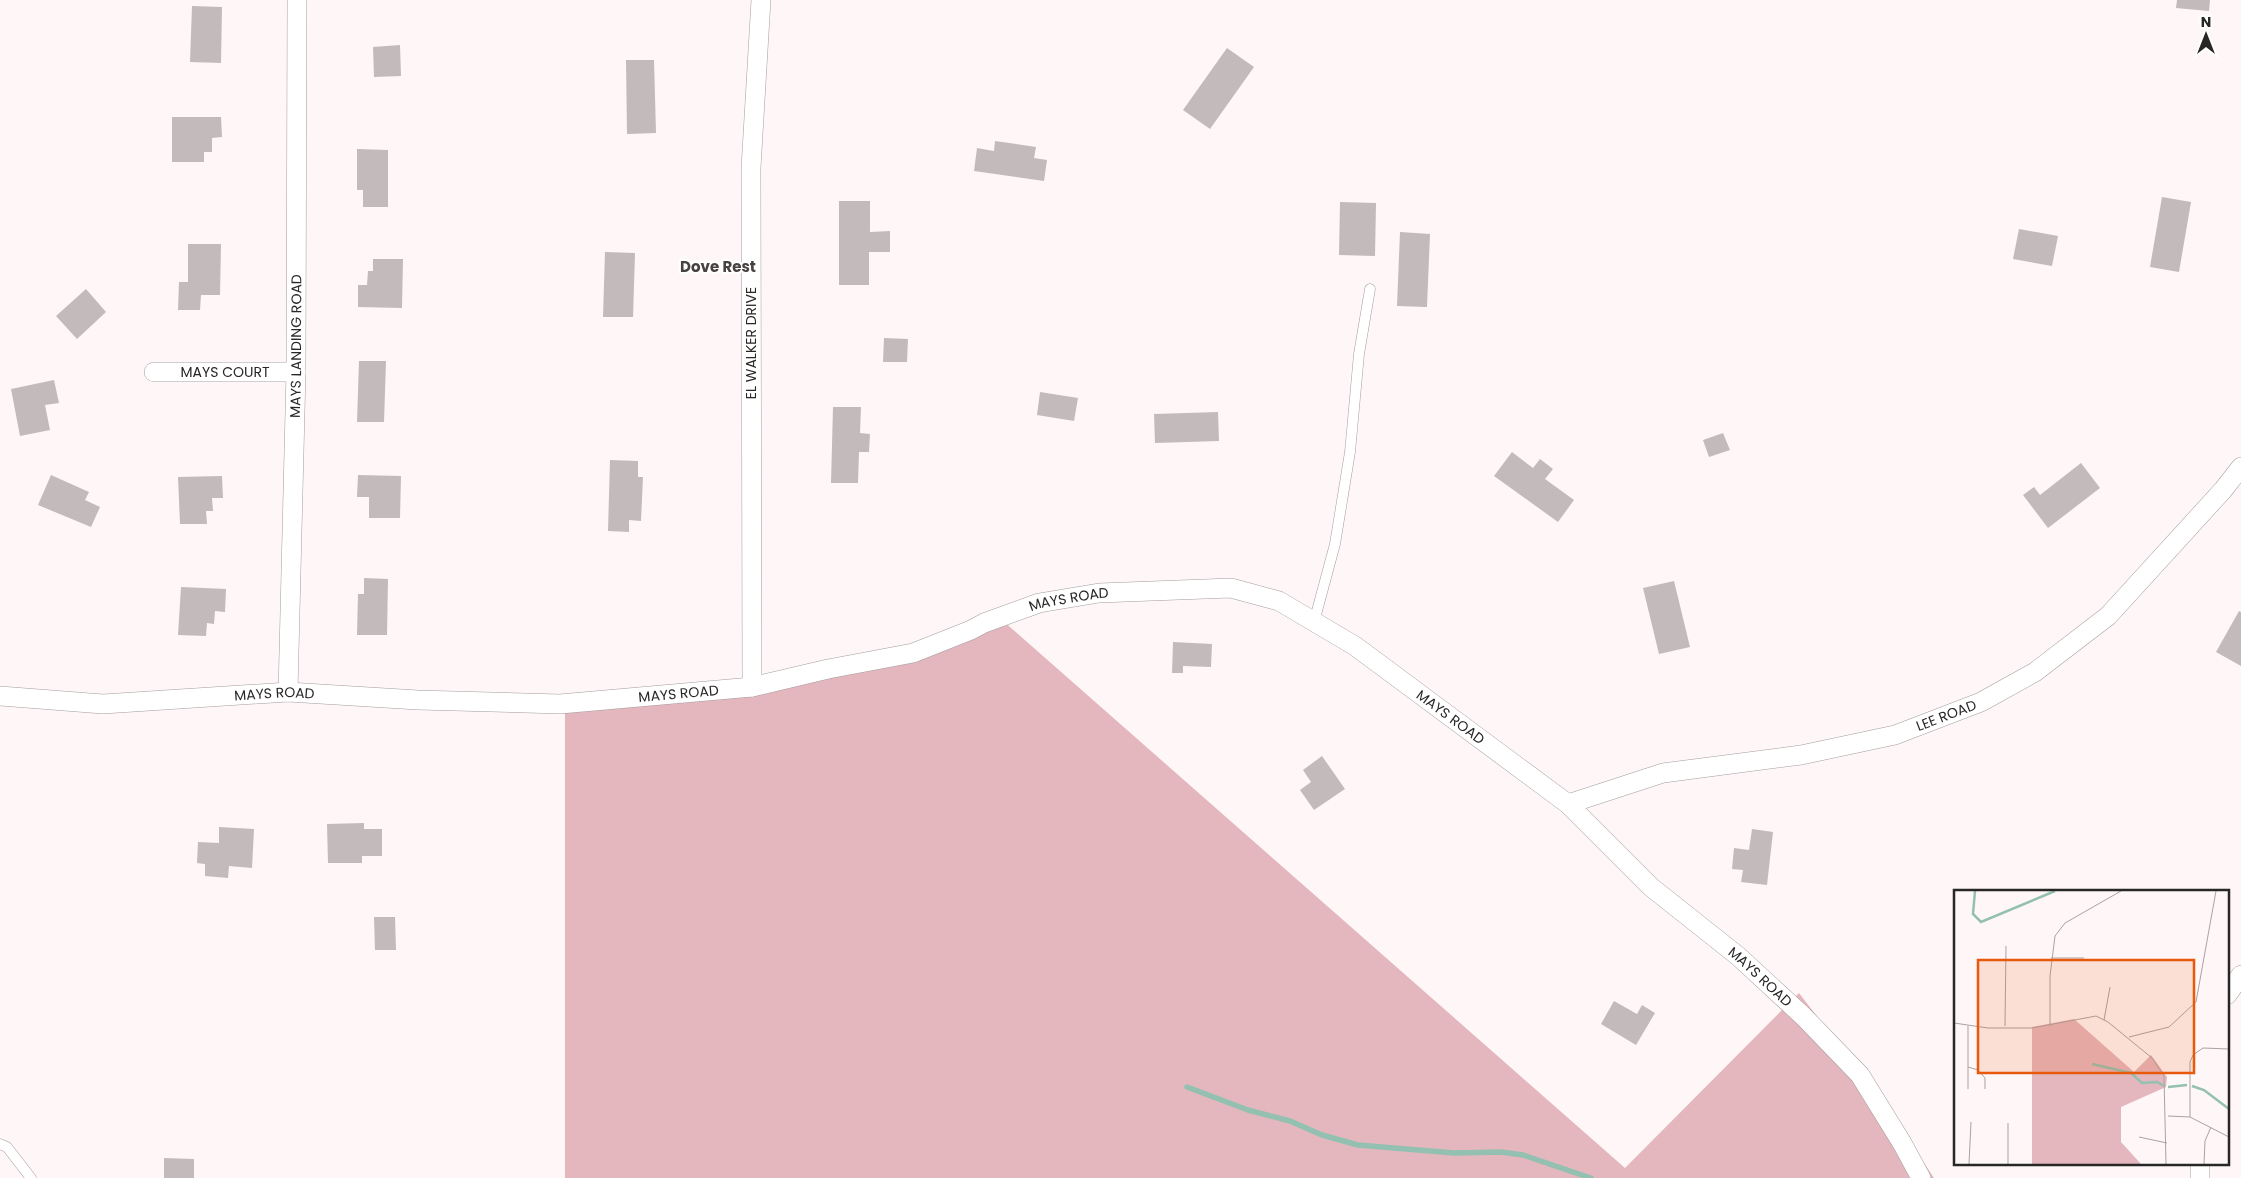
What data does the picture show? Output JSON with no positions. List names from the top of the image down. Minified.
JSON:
{"streets":{"street":["EL WALKER DRIVE","MAYS LANDING ROAD","MAYS COURT","MAYS ROAD","LEE ROAD"]},"crossings":[["EL WALKER DRIVE","MAYS ROAD"],["MAYS LANDING ROAD","MAYS COURT"],["MAYS LANDING ROAD","MAYS ROAD"],["MAYS ROAD","LEE ROAD"]],"districts":["Dove Rest"],"north":"top"}
